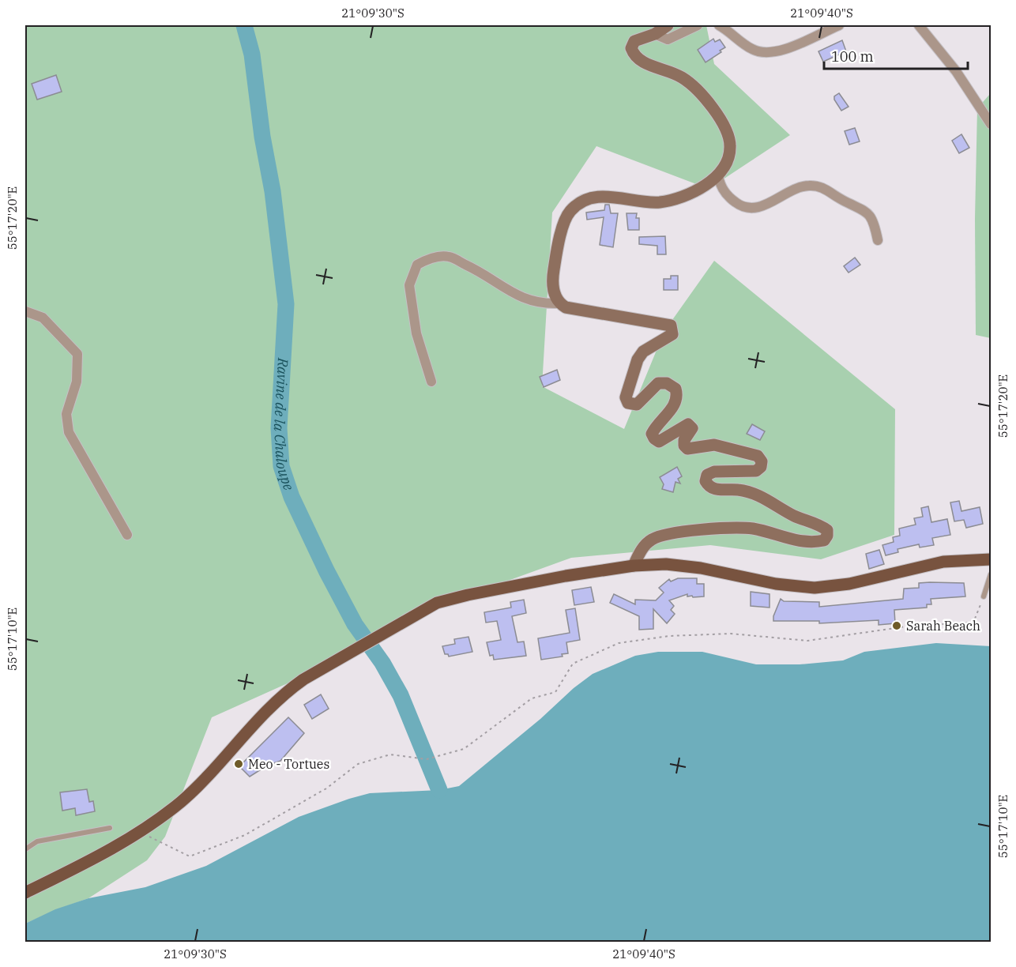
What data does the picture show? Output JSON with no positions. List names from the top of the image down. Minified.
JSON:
{"water":["Ravine de la Chaloupe"],"places":["Sarah Beach","Meo - Tortues"],"scale_bar":"100 m","coordinates":["21°09'30\"S","21°09'40\"S","55°17'20\"E","55°17'10\"E"]}
